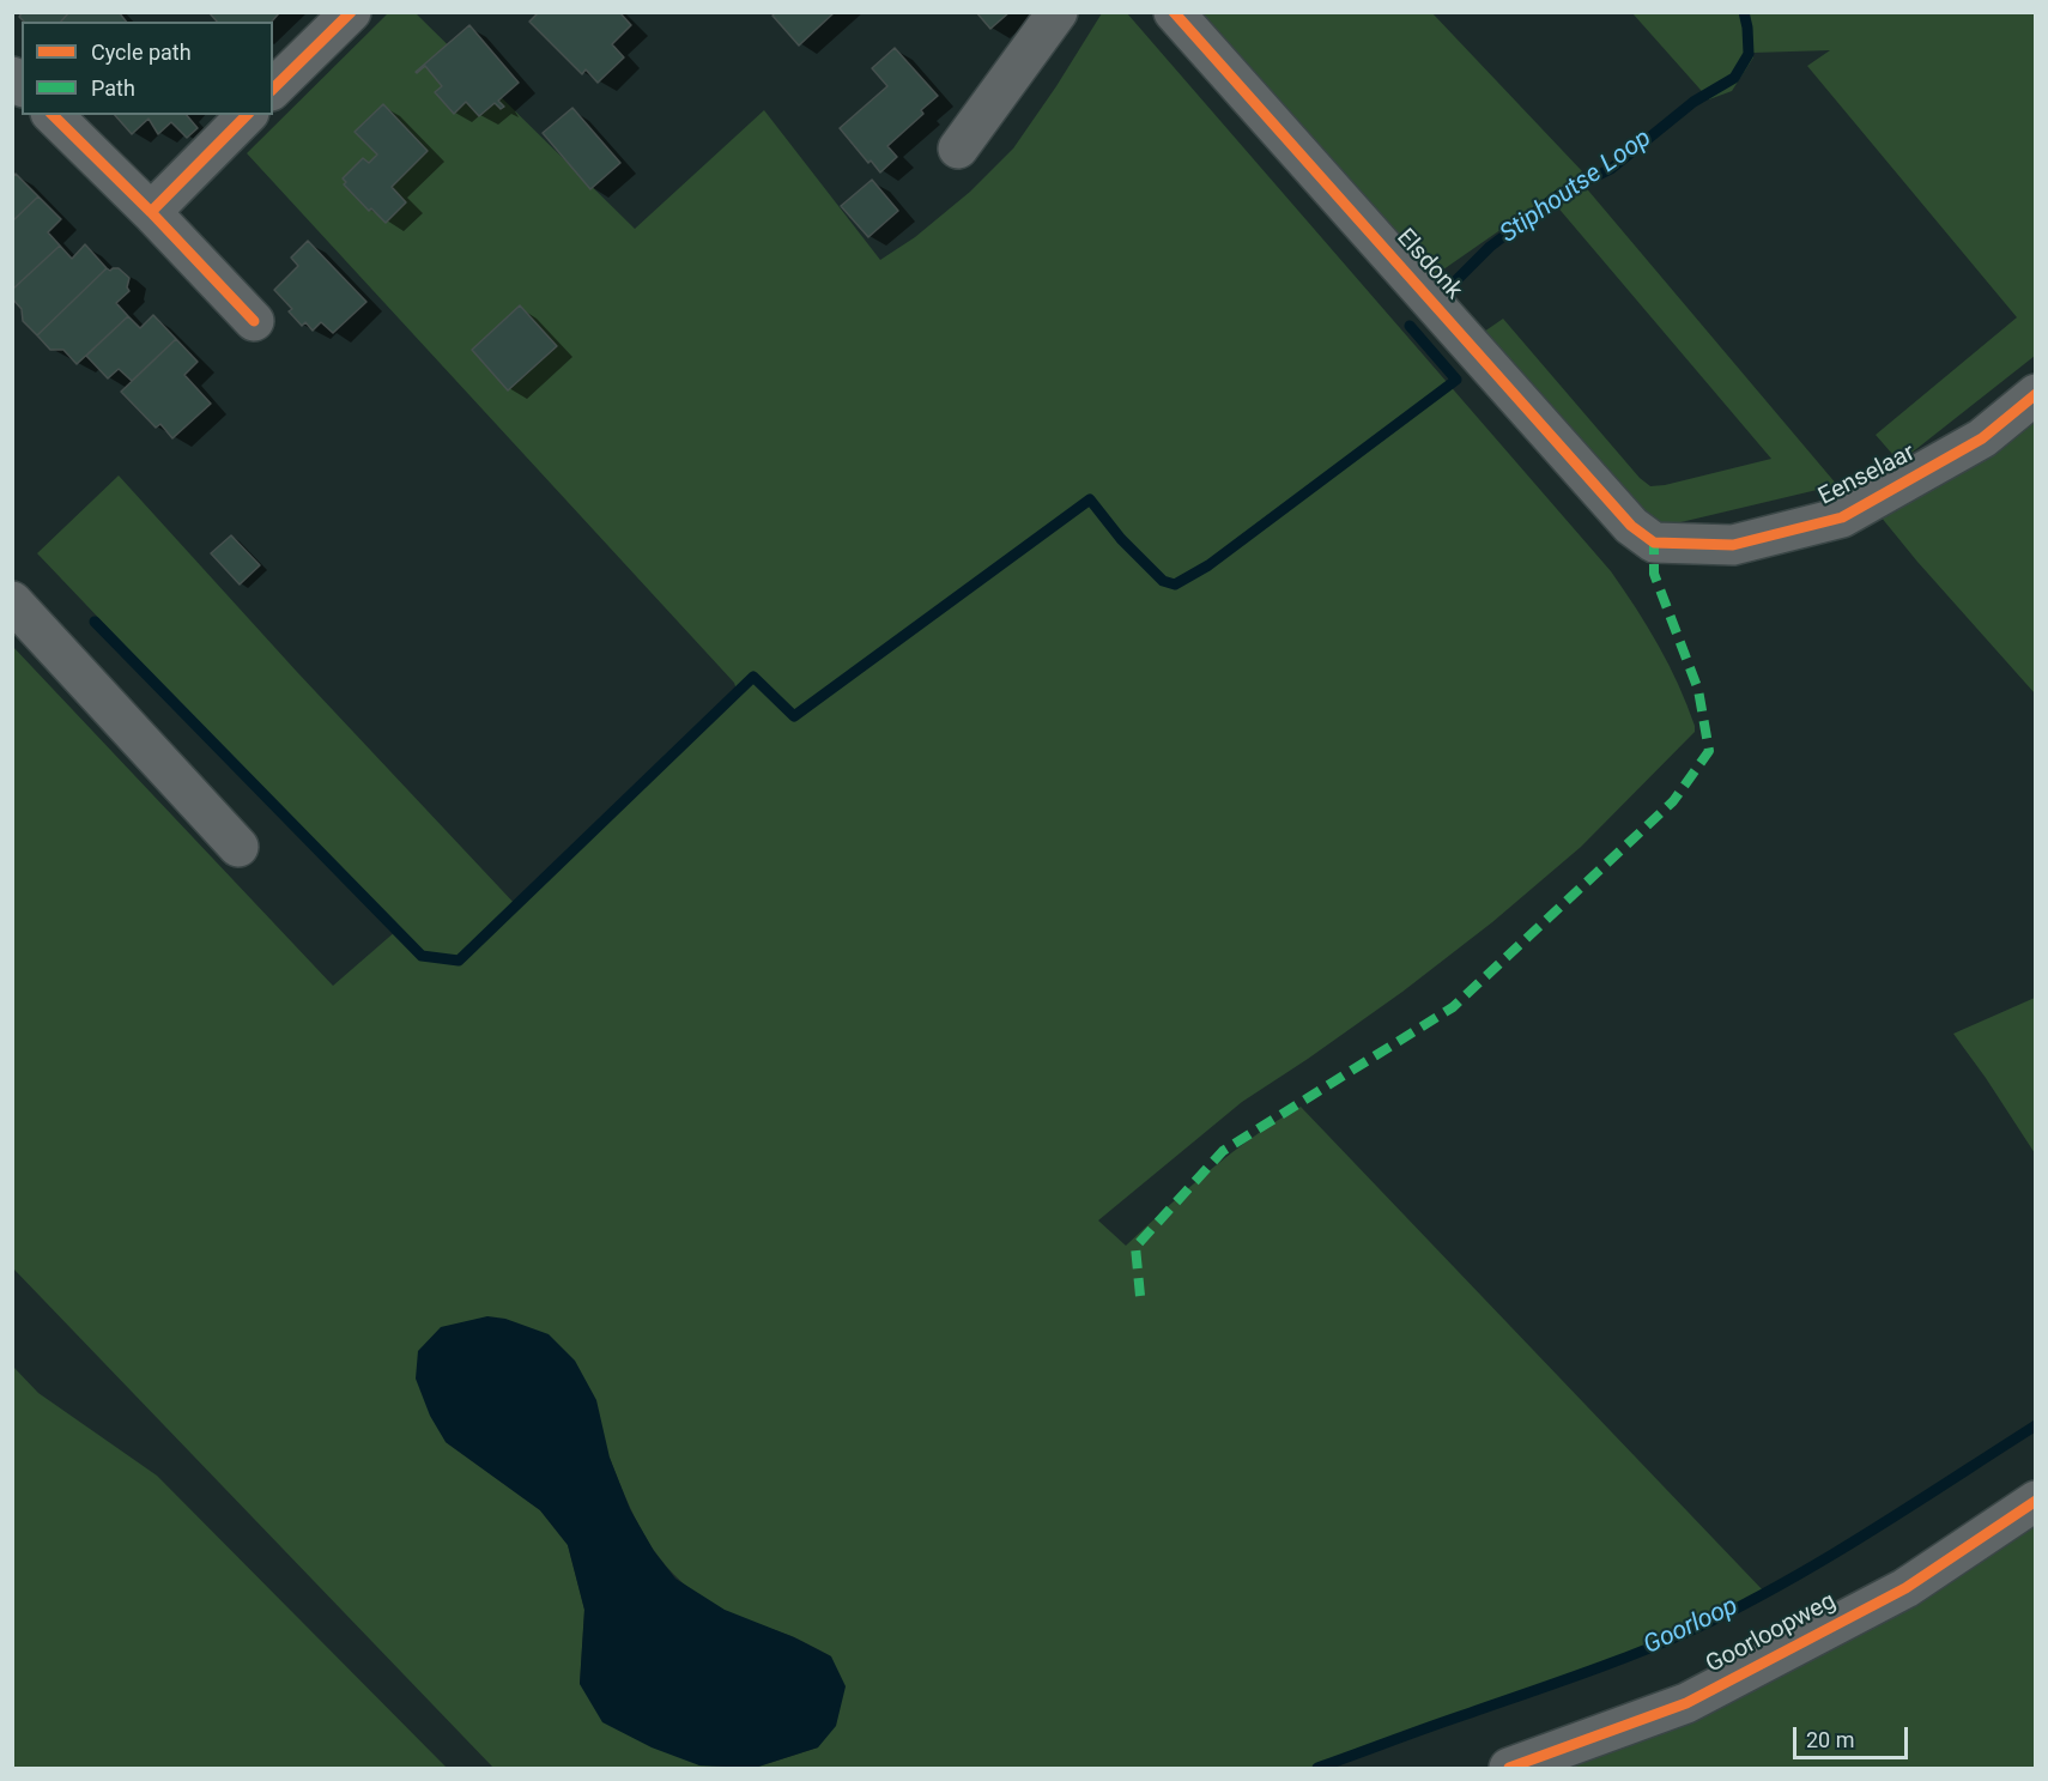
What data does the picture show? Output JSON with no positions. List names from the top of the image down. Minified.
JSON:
{"streets":{"street":["Elsdonk","Eenselaar","Goorloopweg"]},"crossings":[["Elsdonk","Eenselaar"]],"water":["Stiphoutse Loop","Goorloop"],"legend":["Cycle path","Path"],"scale_bar":"20 m"}
